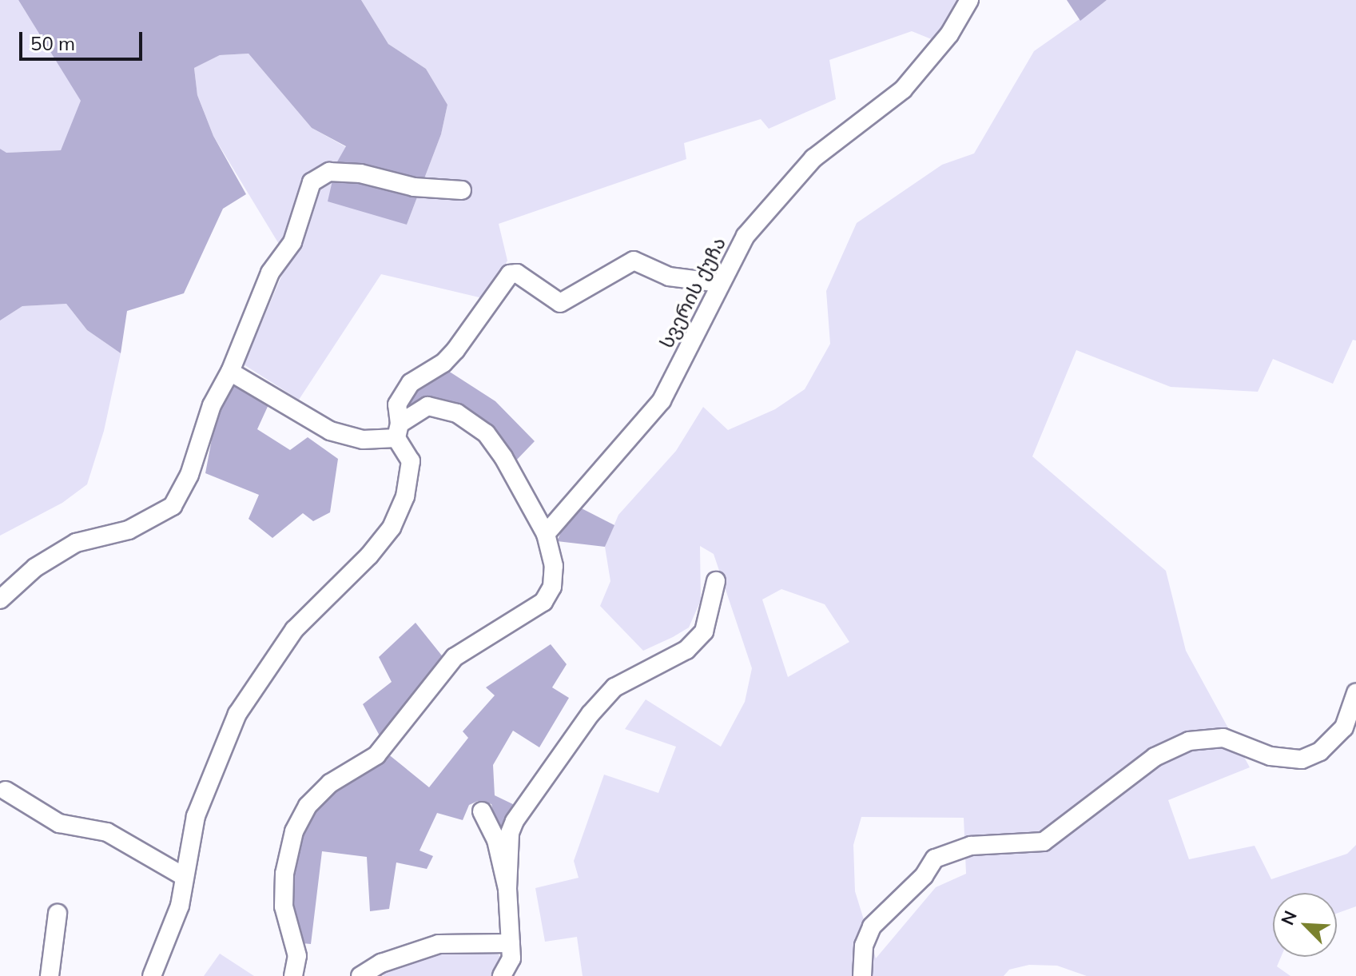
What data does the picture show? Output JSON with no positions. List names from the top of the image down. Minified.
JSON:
{"streets":{"street":["სვერის ქუჩა"]},"scale_bar":"50 m","north":"top left"}
